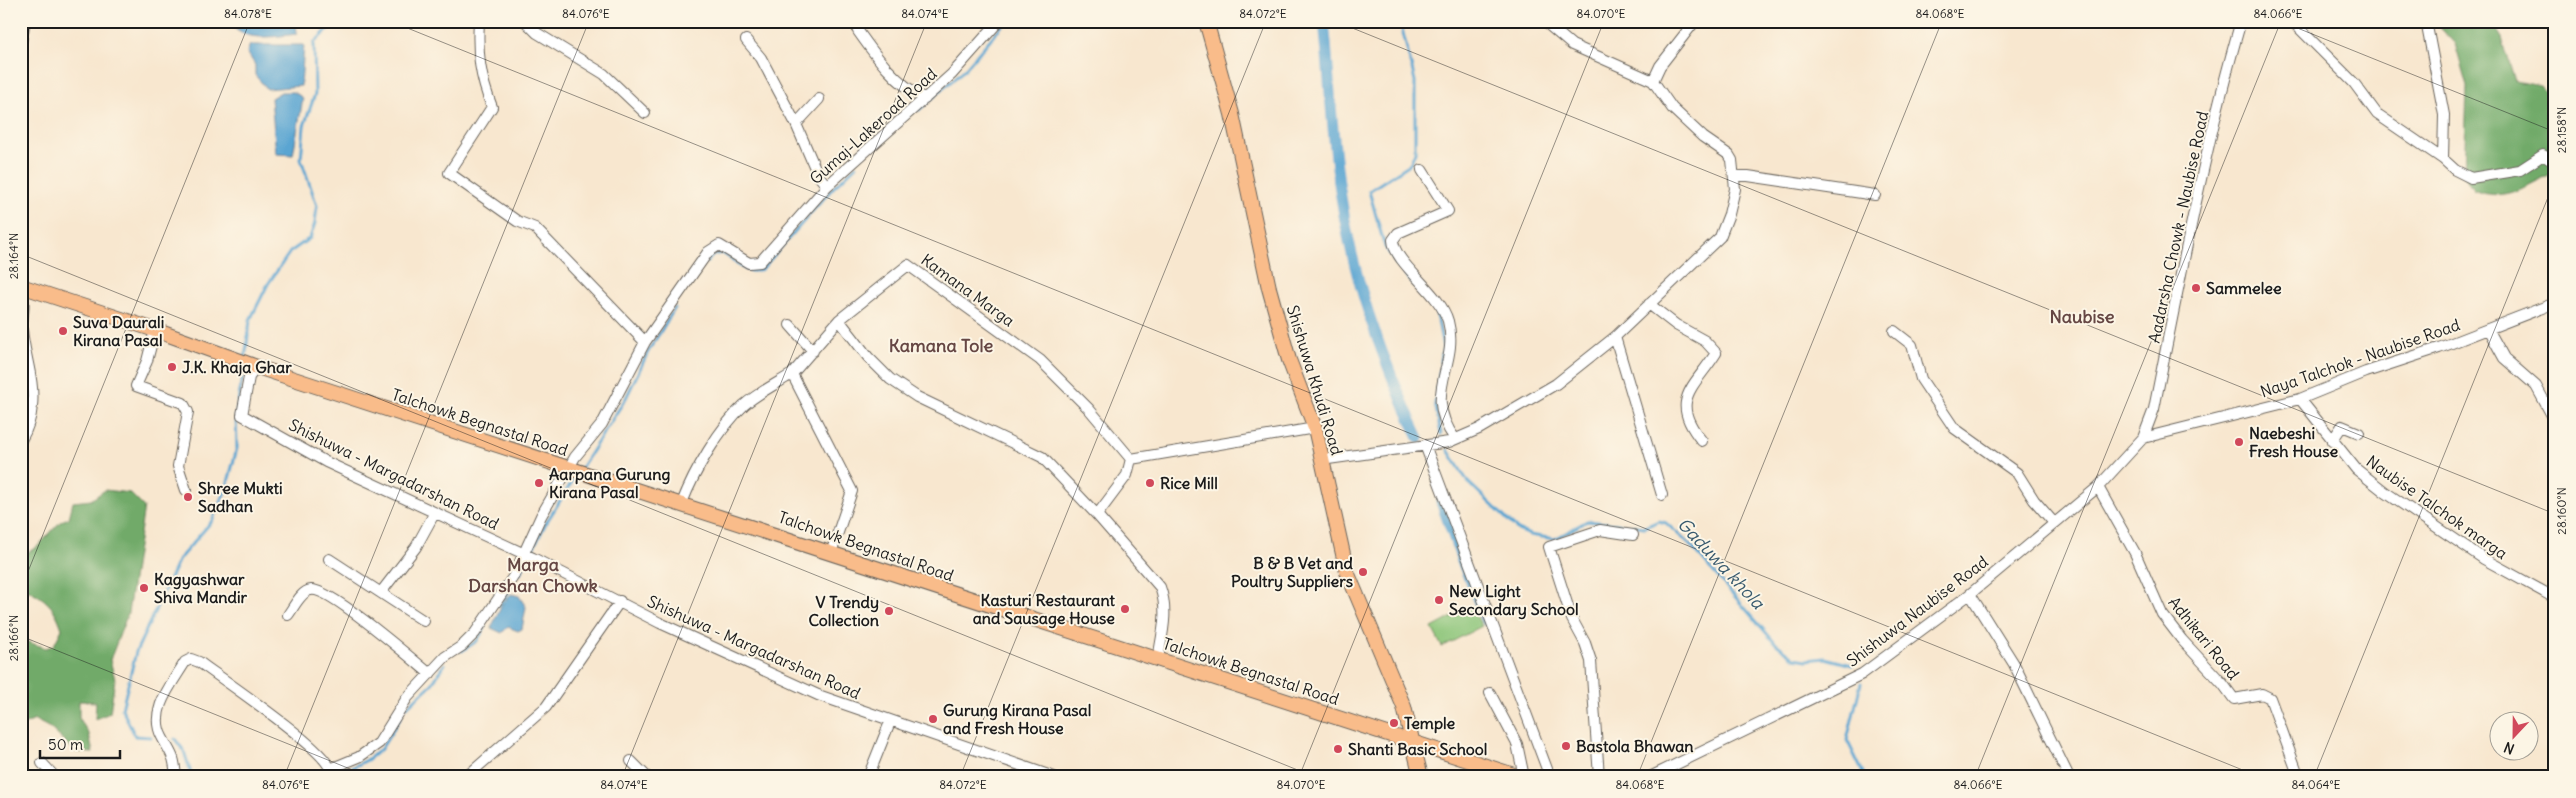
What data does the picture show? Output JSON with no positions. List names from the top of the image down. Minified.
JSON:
{"streets":{"main road":["Shishuwa Khudi Road","Talchowk Begnastal Road"],"street":["Gumaj-Lakeroad Road","Aadarsha Chowk - Naubise Road","Kamana Marga","Naya Talchok - Naubise Road","Shishuwa - Margadarshan Road","Naubise Talchok marga","Shishuwa Naubise Road","Adhikari Road"]},"crossings":[["Gumaj-Lakeroad Road","Talchowk Begnastal Road"],["Gumaj-Lakeroad Road","Shishuwa - Margadarshan Road"],["Aadarsha Chowk - Naubise Road","Naya Talchok - Naubise Road"],["Aadarsha Chowk - Naubise Road","Shishuwa Naubise Road"],["Kamana Marga","Talchowk Begnastal Road"],["Naya Talchok - Naubise Road","Naubise Talchok marga"],["Naya Talchok - Naubise Road","Shishuwa Naubise Road"],["Shishuwa Khudi Road","Talchowk Begnastal Road"],["Talchowk Begnastal Road","Shishuwa - Margadarshan Road"],["Shishuwa Naubise Road","Adhikari Road"]],"districts":["Naubise","Kamana Tole","Marga Darshan Chowk"],"water":["Gaduwa khola"],"places":["Sammelee","Suva Daurali Kirana Pasal","J.K. Khaja Ghar","Naebeshi Fresh House","Aarpana Gurung Kirana Pasal","Rice Mill","Shree Mukti Sadhan","B & B Vet and Poultry Suppliers","Kagyashwar Shiva Mandir","New Light Secondary School","Kasturi Restaurant and Sausage House","V Trendy Collection","Gurung Kirana Pasal and Fresh House","Temple","Bastola Bhawan","Shanti Basic School"],"scale_bar":"50 m","north":"bottom","coordinates":["84.078°E","84.076°E","84.074°E","84.072°E","84.070°E","84.068°E","84.066°E","28.158°N","28.164°N","28.160°N","28.166°N","84.064°E"]}
